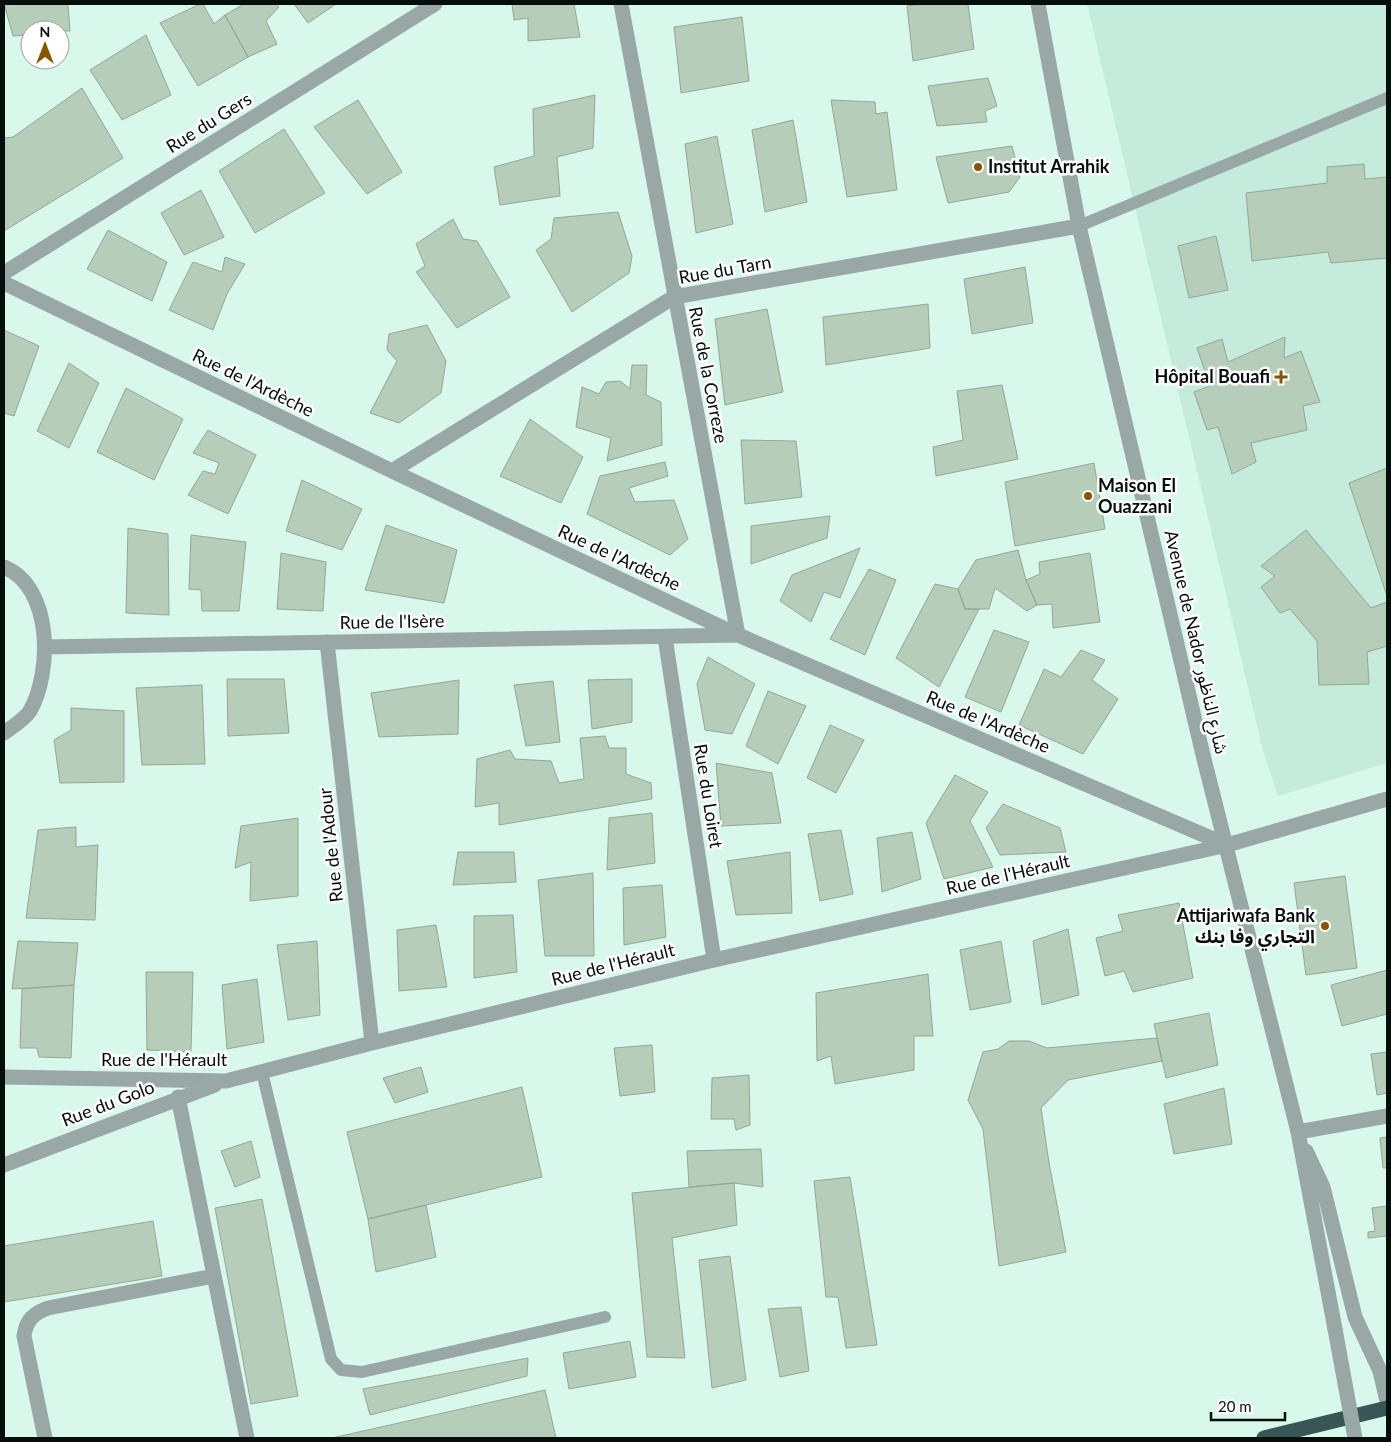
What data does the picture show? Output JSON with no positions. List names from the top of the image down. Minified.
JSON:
{"streets":{"street":["Rue du Gers","Rue du Tarn","Rue de la Correze","Rue de l'Ardèche","Rue de l'Isère","Avenue de Nador شارع الناظور","Rue du Loiret","Rue de l'Adour","Rue de l'Hérault","Rue du Golo"]},"crossings":[["Rue du Tarn","Rue de la Correze"],["Rue du Tarn","Rue de l'Ardèche"],["Rue du Tarn","Avenue de Nador شارع الناظور"],["Rue de la Correze","Rue de l'Ardèche"],["Rue de la Correze","Rue de l'Isère"],["Rue de l'Ardèche","Rue de l'Isère"],["Rue de l'Ardèche","Avenue de Nador شارع الناظور"],["Rue de l'Ardèche","Rue de l'Hérault"],["Rue de l'Isère","Rue du Loiret"],["Rue de l'Isère","Rue de l'Adour"],["Avenue de Nador شارع الناظور","Rue de l'Hérault"],["Rue du Loiret","Rue de l'Hérault"],["Rue de l'Adour","Rue de l'Hérault"],["Rue de l'Hérault","Rue du Golo"]],"places":{"other":["Institut Arrahik","Maison El Ouazzani","Attijariwafa Bank التجاري وفا بنك"],"health":["Hôpital Bouafi"]},"scale_bar":"20 m","north":"top"}
